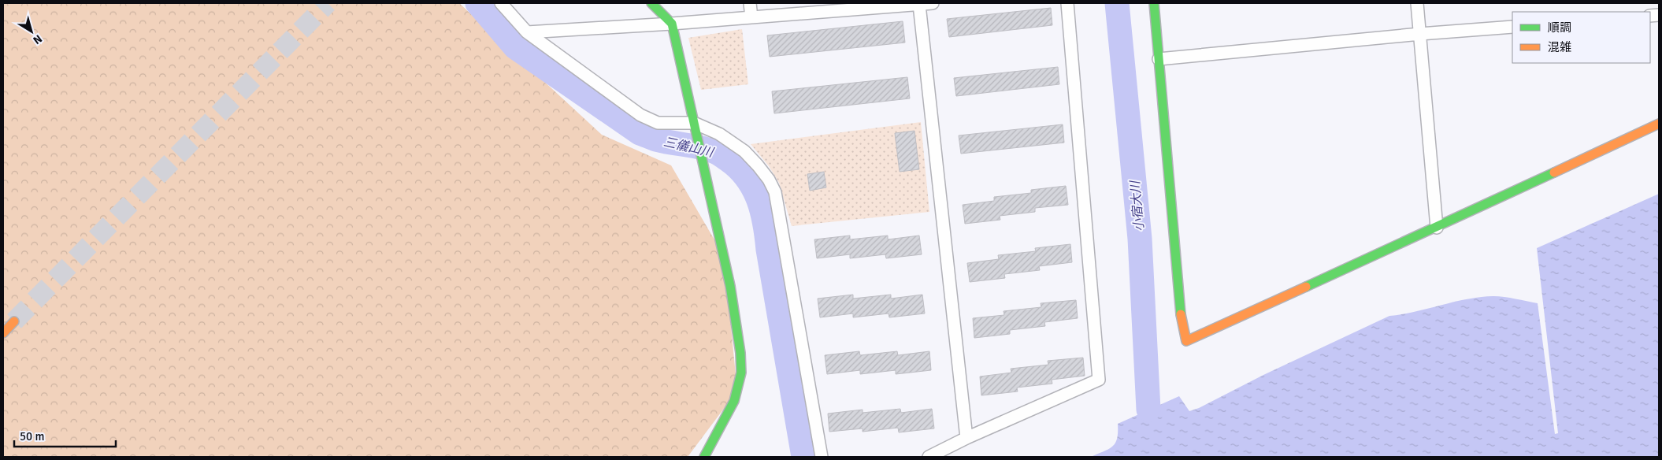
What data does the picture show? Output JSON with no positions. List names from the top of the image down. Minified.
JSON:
{"water":["三儀山川","小宿大川"],"legend":["順調","混雑"],"scale_bar":"50 m","north":"bottom right"}
